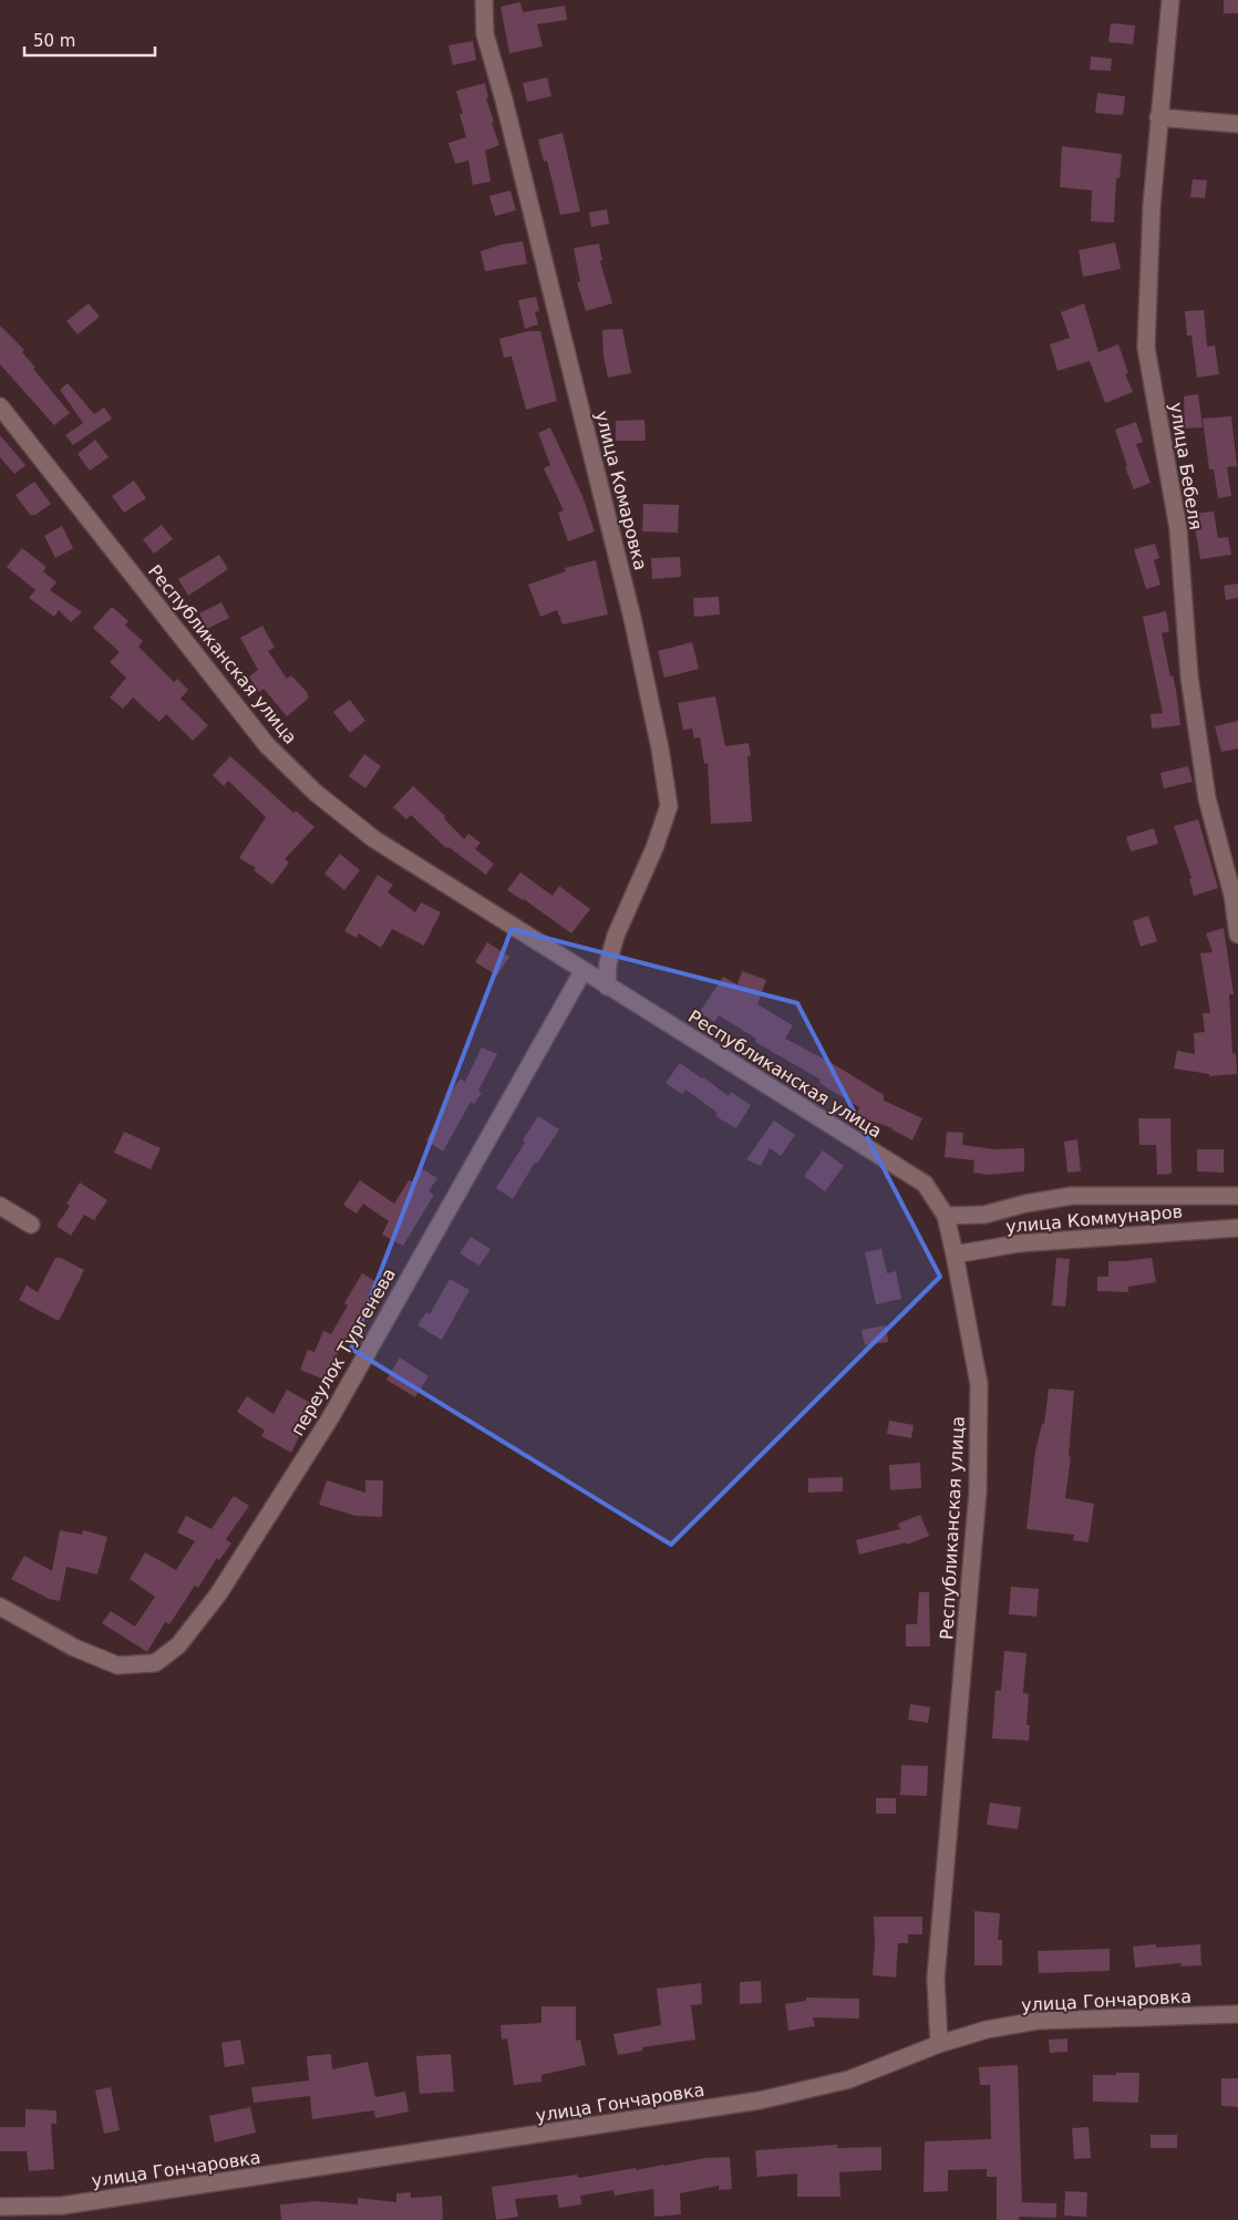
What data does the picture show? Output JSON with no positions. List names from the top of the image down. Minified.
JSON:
{"streets":{"street":["улица Бебеля","улица Комаровка","Республиканская улица","улица Коммунаров","переулок Тургенева","улица Гончаровка"]},"crossings":[["улица Комаровка","Республиканская улица"],["Республиканская улица","улица Коммунаров"],["Республиканская улица","переулок Тургенева"],["Республиканская улица","улица Гончаровка"]],"scale_bar":"50 m"}
